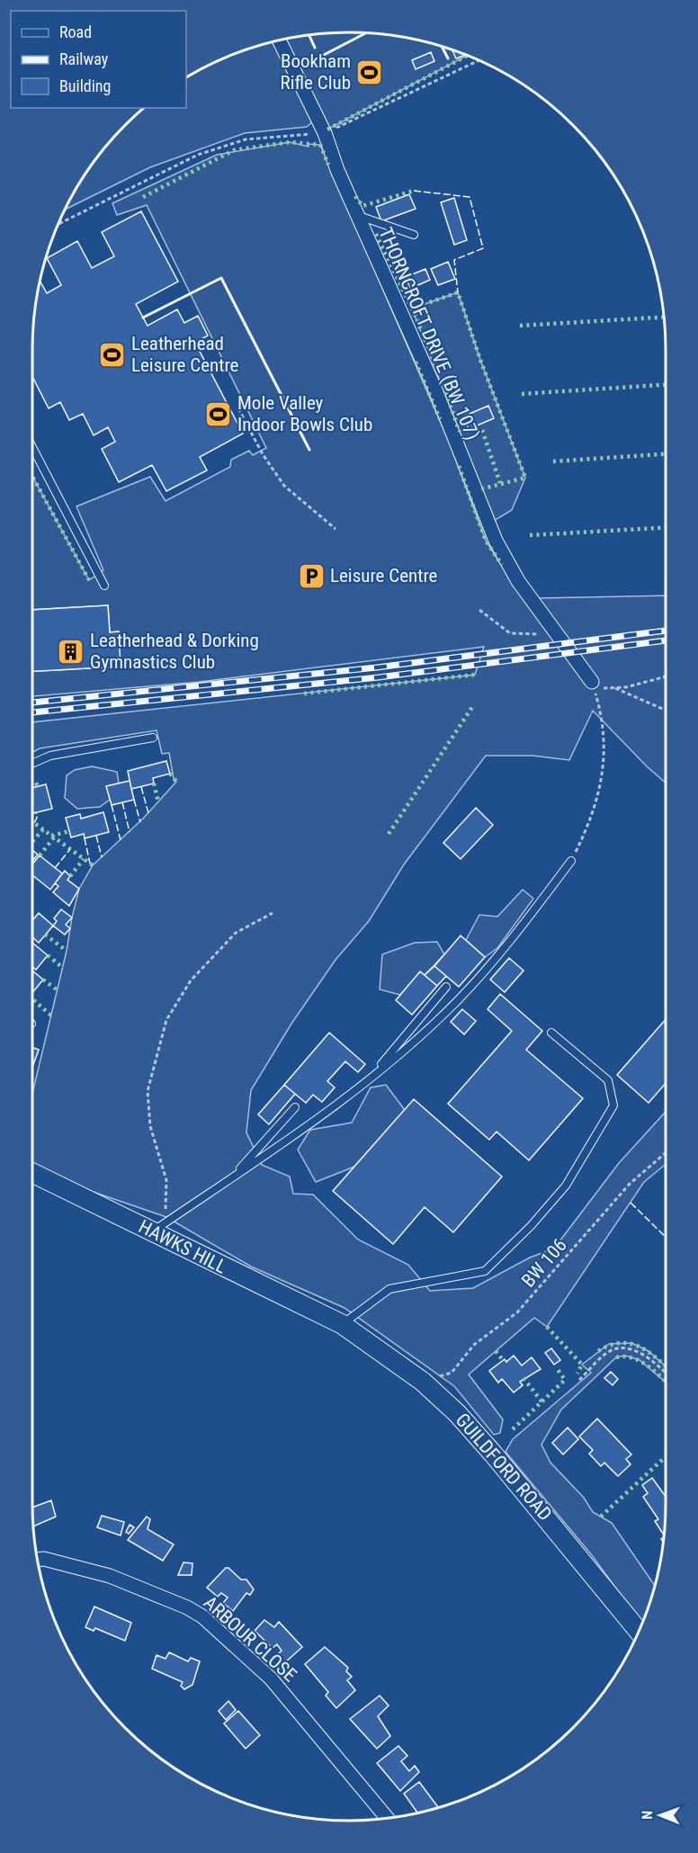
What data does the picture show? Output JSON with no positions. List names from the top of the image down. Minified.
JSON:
{"streets":{"main road":["HAWKS HILL","GUILDFORD ROAD"],"street":["THORNCROFT DRIVE (BW 107)","ARBOUR CLOSE"],"path":["BW 106"]},"crossings":[["HAWKS HILL","GUILDFORD ROAD"],["BW 106","GUILDFORD ROAD"]],"places":{"sports":["Bookham Rifle Club","Leatherhead Leisure Centre","Mole Valley Indoor Bowls Club"],"parking":["Leisure Centre"],"building":["Leatherhead & Dorking Gymnastics Club"]},"legend":["Road","Railway","Building"],"north":"left"}
